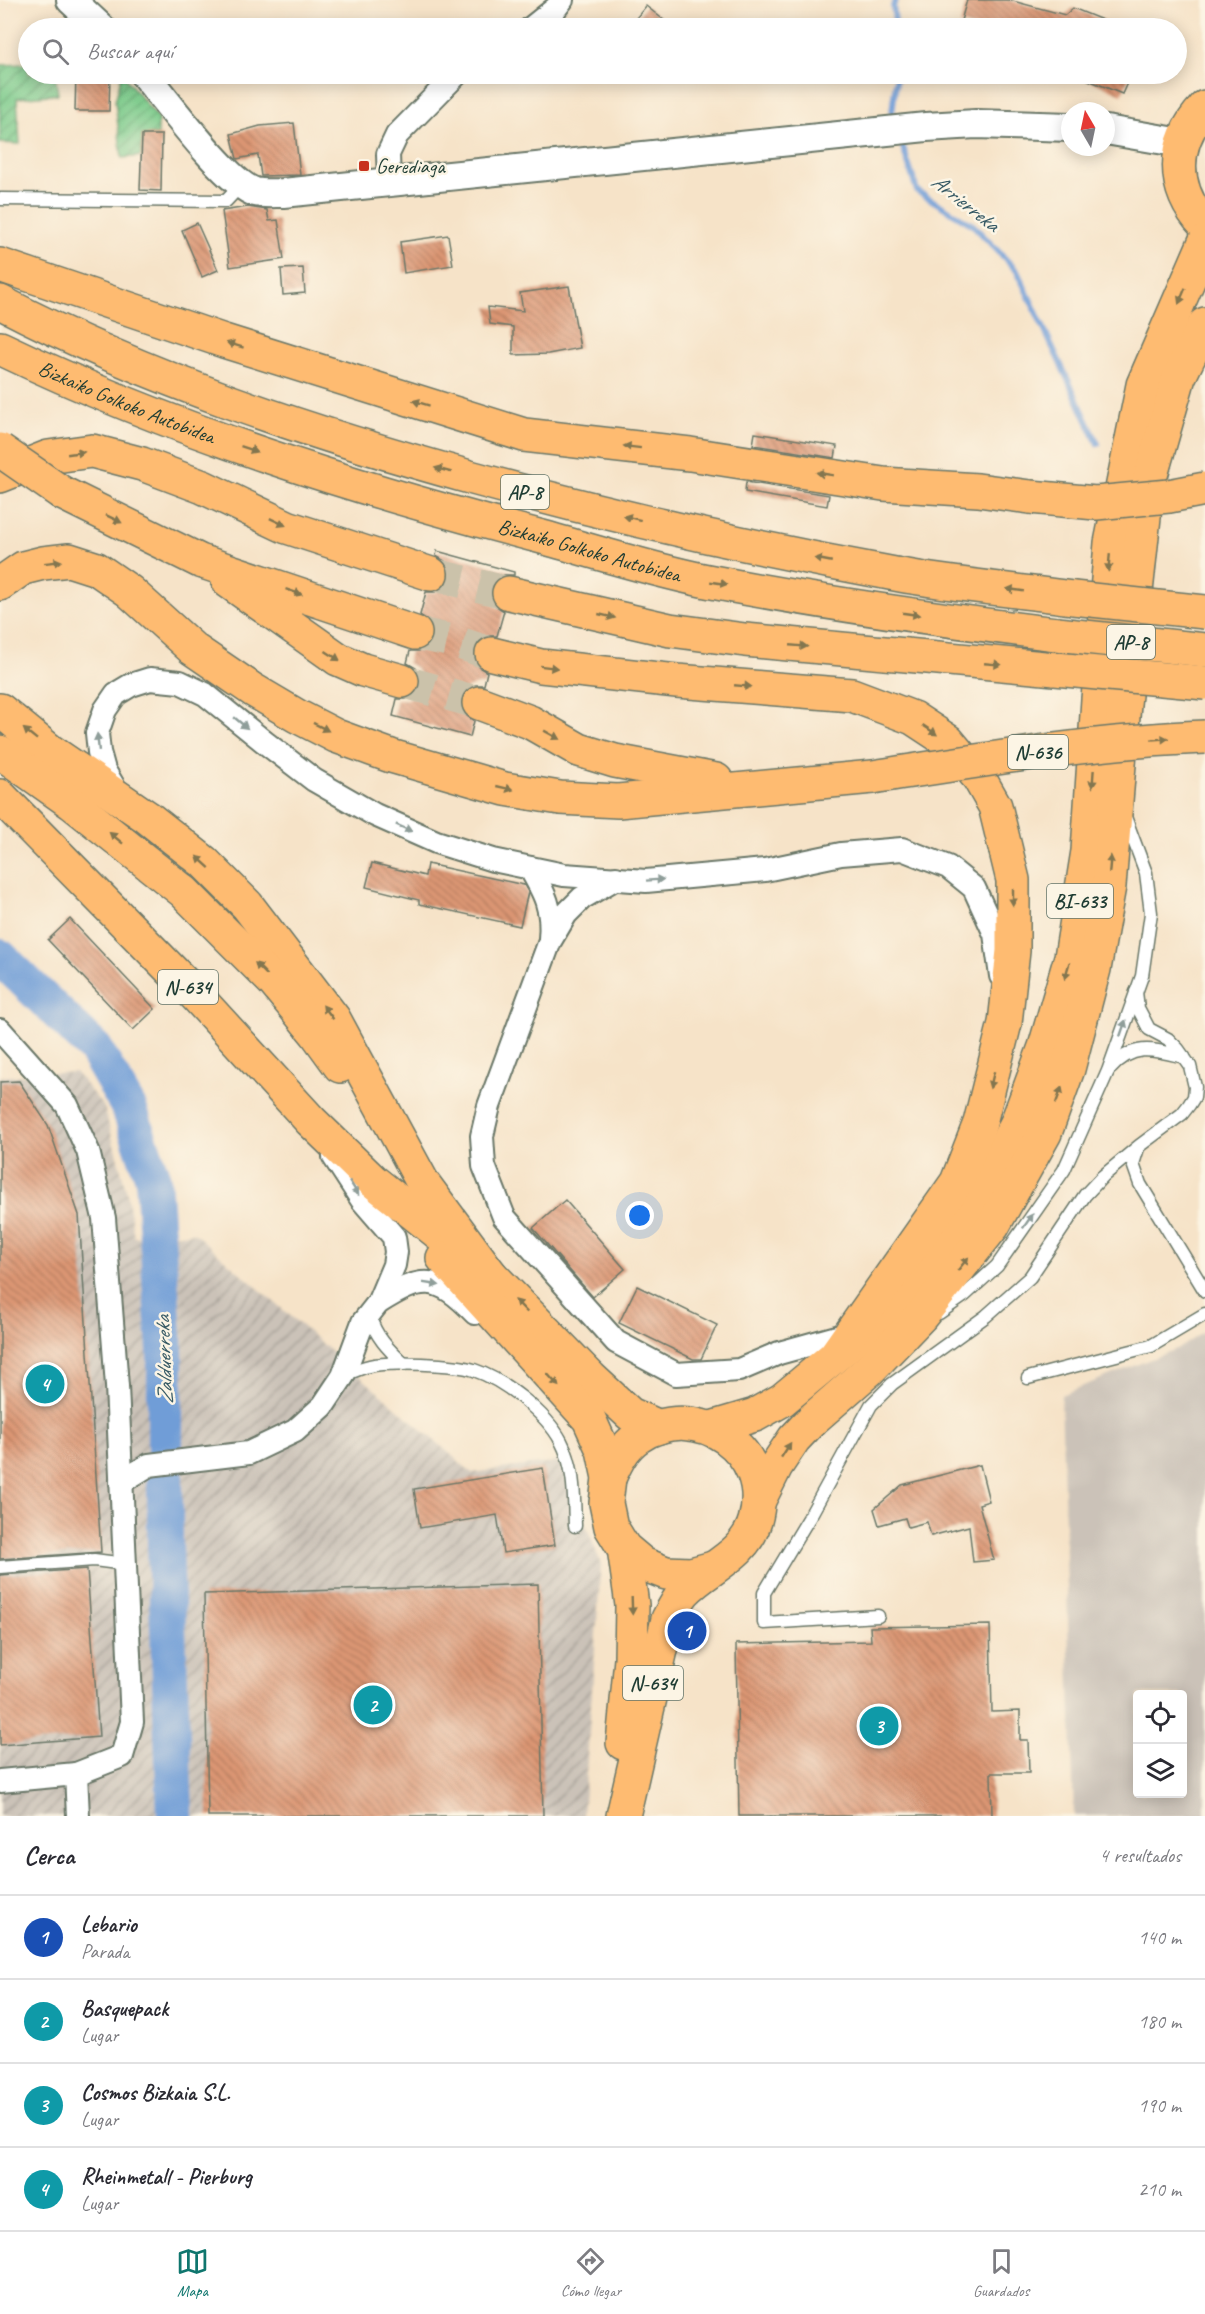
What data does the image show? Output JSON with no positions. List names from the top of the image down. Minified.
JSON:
{"streets":{"main road":["Bizkaiko Golkoko Autobidea","AP-8","N-636","BI-633","N-634"]},"crossings":[["BI-633","N-634"]],"water":["Arrierreka","Zalduerreka"],"places":{"transit":["Gerediaga"]},"north":"top","page":{"search":"Buscar aquí","pins":["4","1","2","3"],"heading":["Cerca","4 resultados"],"list":[{"mark":"1","name":"Lebario","note":"Parada","value":"140 m"},{"mark":"2","name":"Basquepack","note":"Lugar","value":"180 m"},{"mark":"3","name":"Cosmos Bizkaia S.L.","note":"Lugar","value":"190 m"},{"mark":"4","name":"Rheinmetall - Pierburg","note":"Lugar","value":"210 m"}],"nav":["Mapa","Cómo llegar","Guardados"]}}
